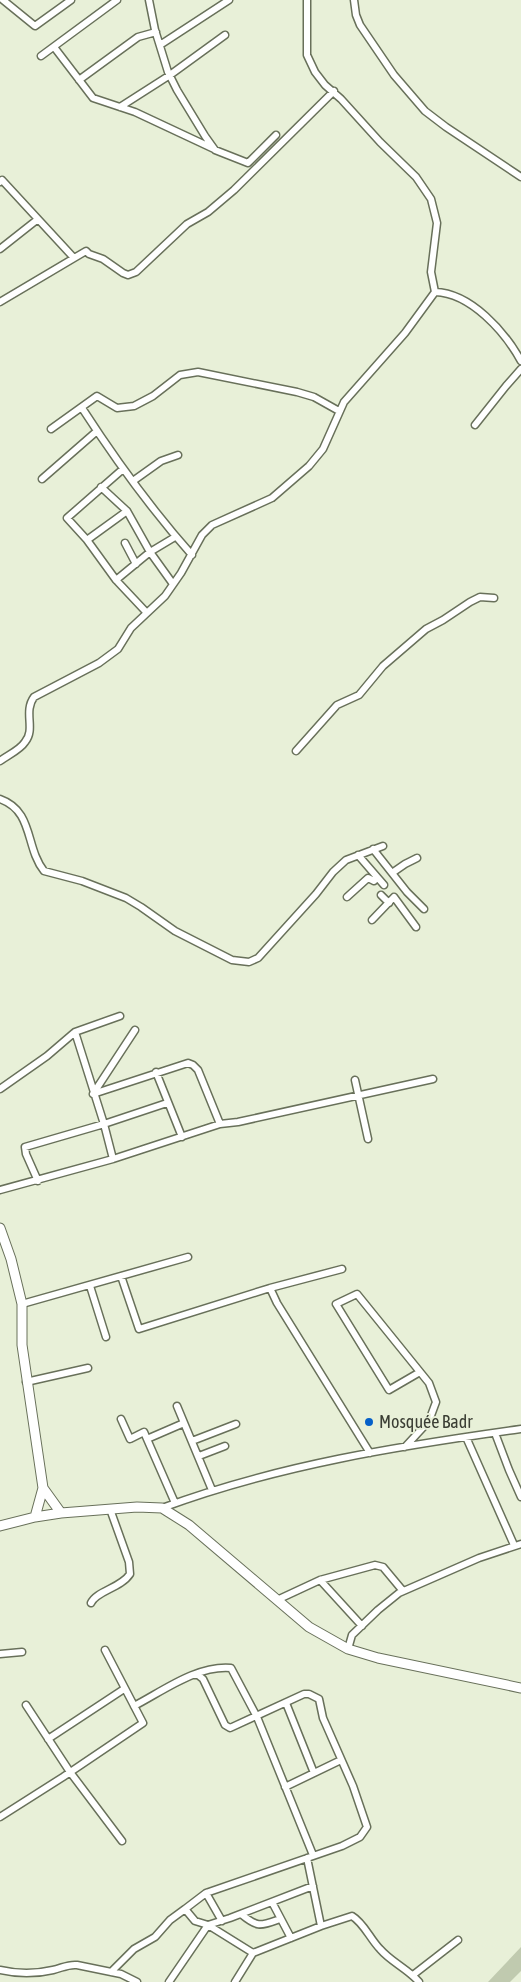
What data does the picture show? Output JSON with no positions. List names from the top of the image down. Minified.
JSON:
{"places":["Mosquée Badr"]}
